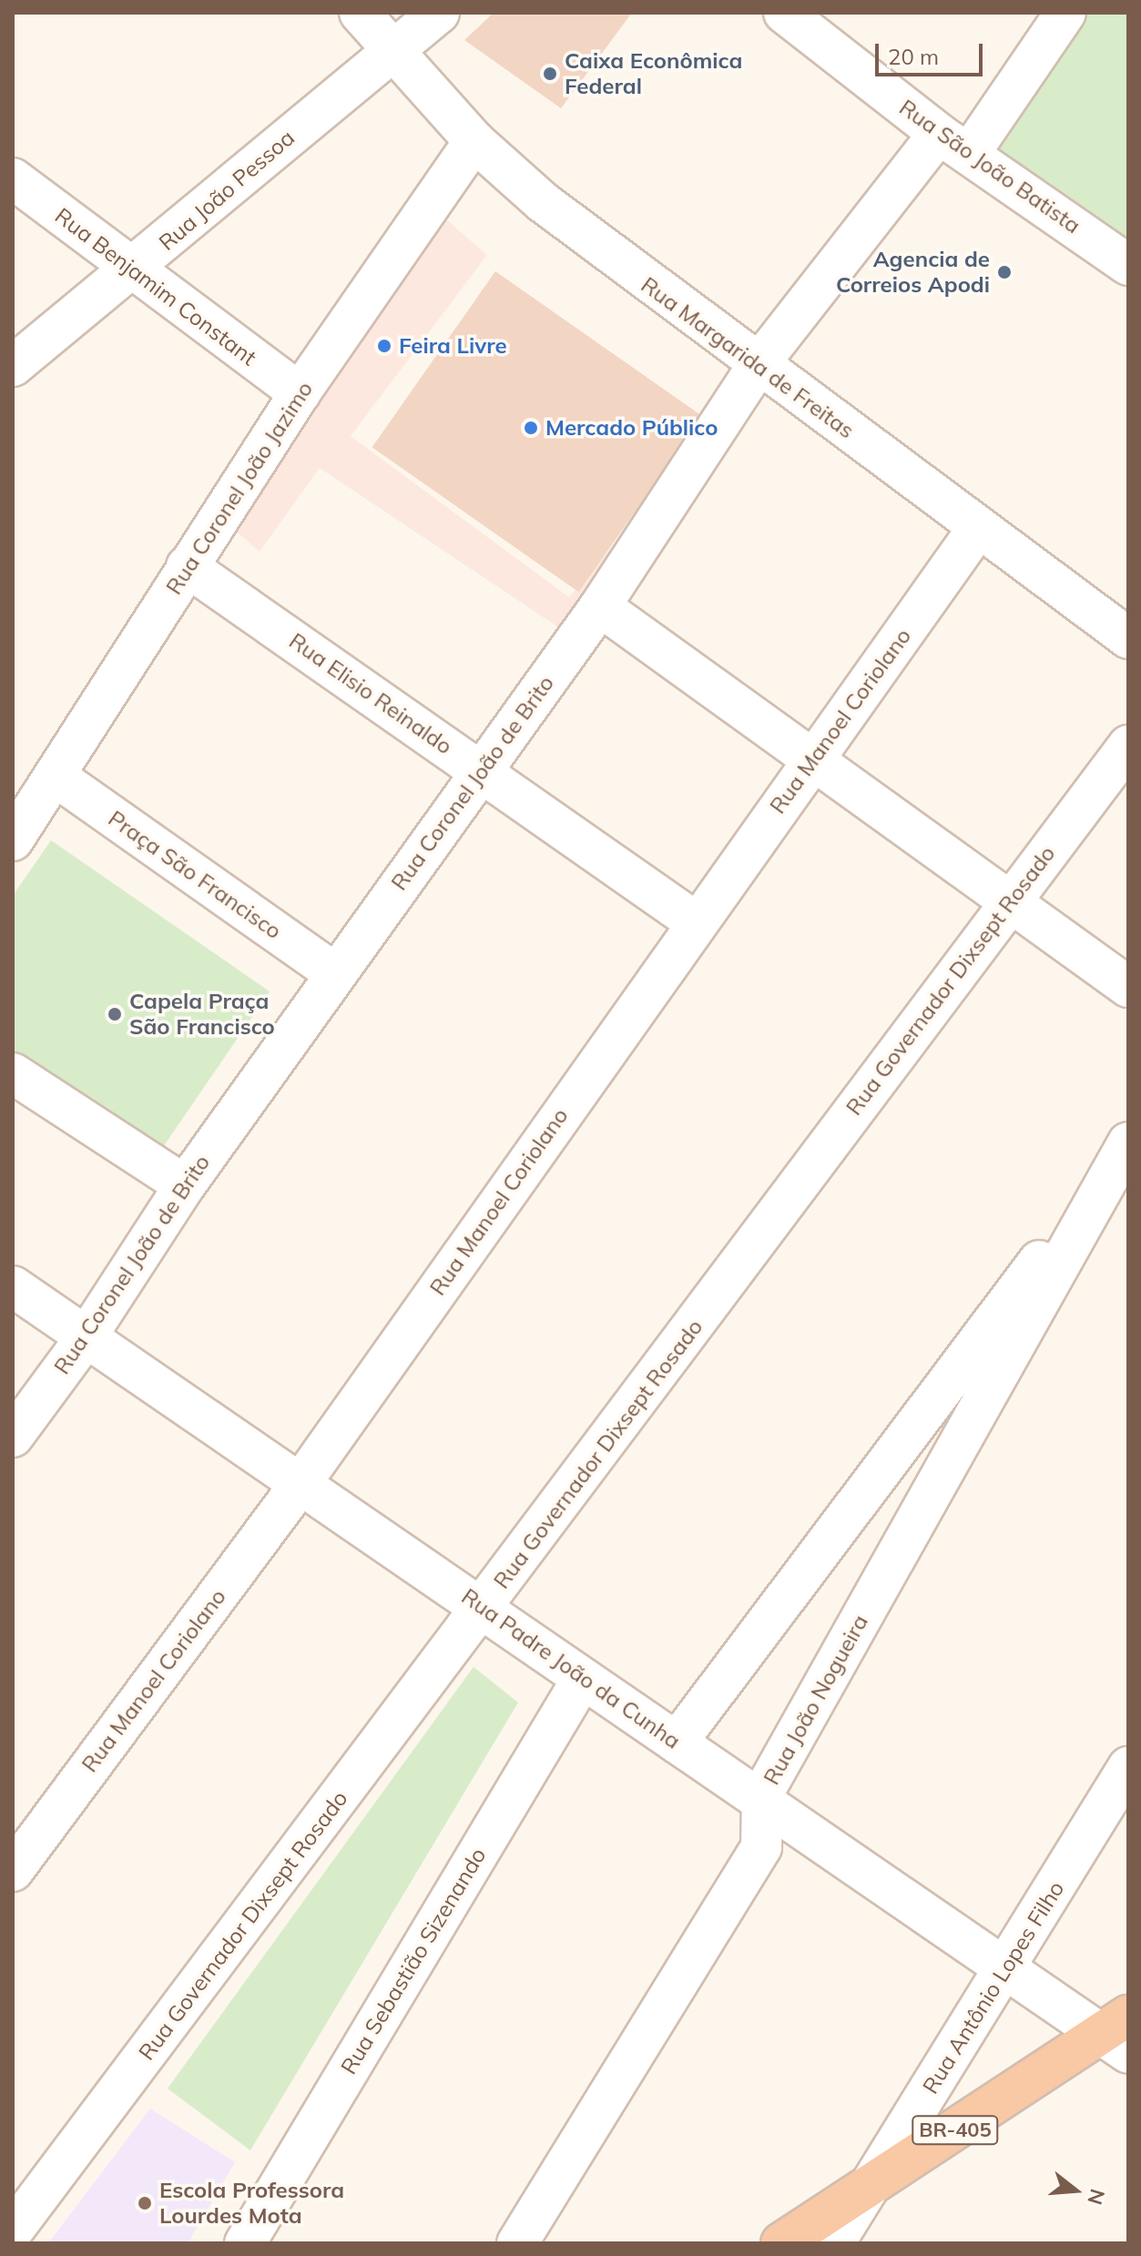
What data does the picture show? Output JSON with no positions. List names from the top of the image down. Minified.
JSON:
{"streets":{"highway":["BR-405"],"street":["Rua São João Batista","Rua João Pessoa","Rua Benjamim Constant","Rua Margarida de Freitas","Rua Coronel João Jazimo","Rua Elisio Reinaldo","Rua Manoel Coriolano","Rua Coronel João de Brito","Praça São Francisco","Rua Governador Dixsept Rosado","Rua Padre João da Cunha","Rua João Nogueira","Rua Sebastião Sizenando","Rua Antônio Lopes Filho"]},"crossings":[["Rua São João Batista","Rua Coronel João de Brito"],["Rua João Pessoa","Rua Benjamim Constant"],["Rua João Pessoa","Rua Margarida de Freitas"],["Rua Benjamim Constant","Rua Coronel João Jazimo"],["Rua Margarida de Freitas","Rua Coronel João Jazimo"],["Rua Margarida de Freitas","Rua Manoel Coriolano"],["Rua Margarida de Freitas","Rua Coronel João de Brito"],["Rua Coronel João Jazimo","Rua Elisio Reinaldo"],["Rua Coronel João Jazimo","Praça São Francisco"],["Rua Elisio Reinaldo","Rua Manoel Coriolano"],["Rua Elisio Reinaldo","Rua Coronel João de Brito"],["Rua Manoel Coriolano","Rua Padre João da Cunha"],["Rua Coronel João de Brito","Praça São Francisco"],["Rua Coronel João de Brito","Rua Padre João da Cunha"],["Rua Governador Dixsept Rosado","Rua Padre João da Cunha"],["Rua Padre João da Cunha","Rua João Nogueira"],["Rua Padre João da Cunha","Rua Sebastião Sizenando"],["Rua Padre João da Cunha","Rua Antônio Lopes Filho"],["Rua Padre João da Cunha","BR-405"],["Rua Antônio Lopes Filho","BR-405"]],"places":["Caixa Econômica Federal","Agencia de Correios Apodi","Feira Livre","Mercado Público","Capela Praça São Francisco","Escola Professora Lourdes Mota"],"scale_bar":"20 m","north":"right"}
